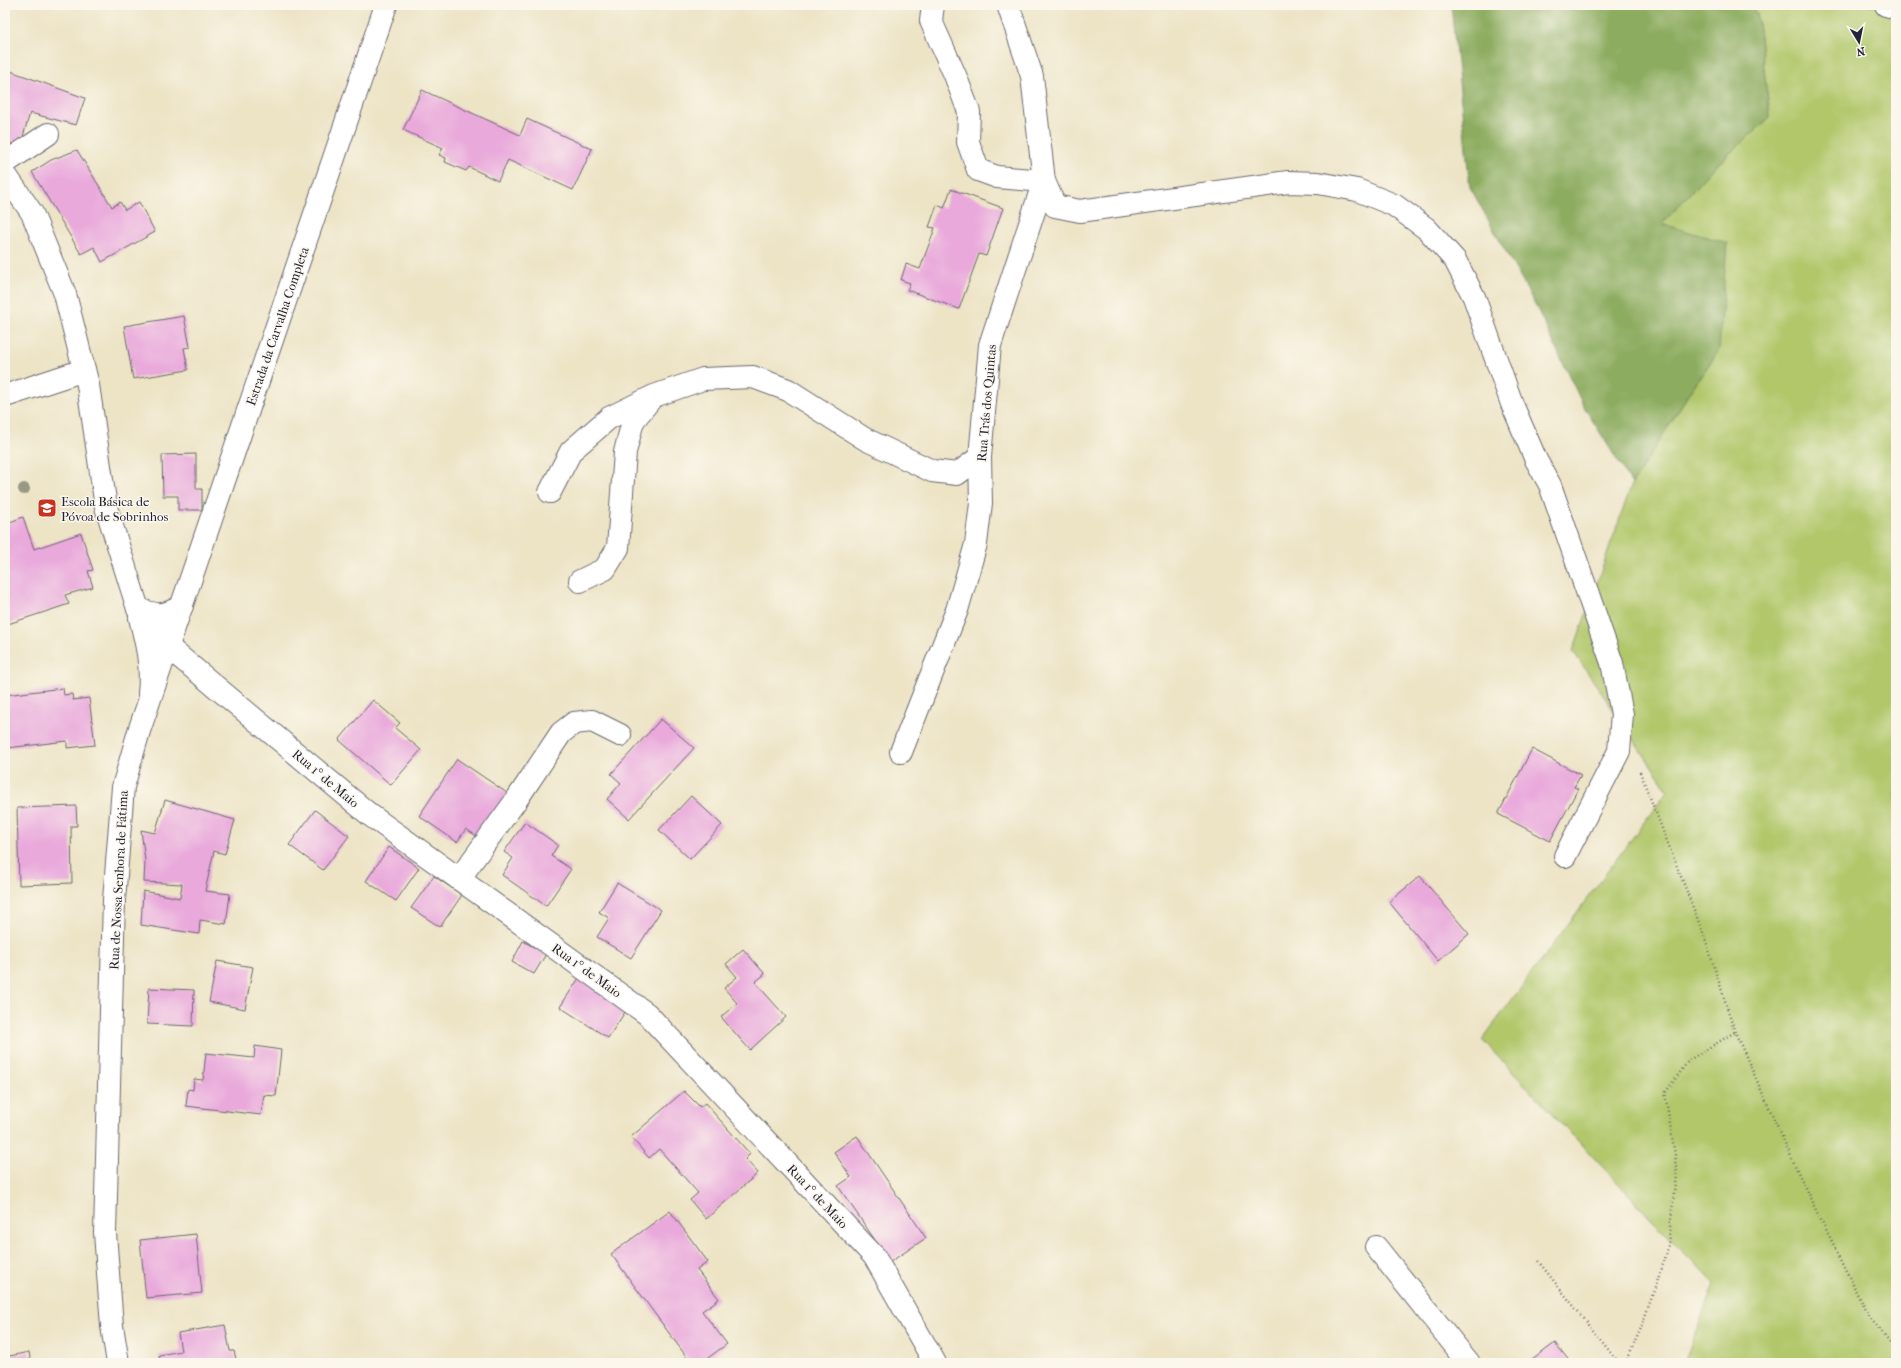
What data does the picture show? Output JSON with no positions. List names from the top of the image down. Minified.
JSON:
{"streets":{"street":["Estrada da Carvalha Completa","Rua Trás dos Quintas","Rua 1° de Maio","Rua de Nossa Senhora de Fátima"]},"crossings":[["Estrada da Carvalha Completa","Rua 1° de Maio"],["Estrada da Carvalha Completa","Rua de Nossa Senhora de Fátima"],["Rua 1° de Maio","Rua de Nossa Senhora de Fátima"]],"places":{"school or university":["Escola Básica de Póvoa de Sobrinhos"]},"north":"bottom"}
